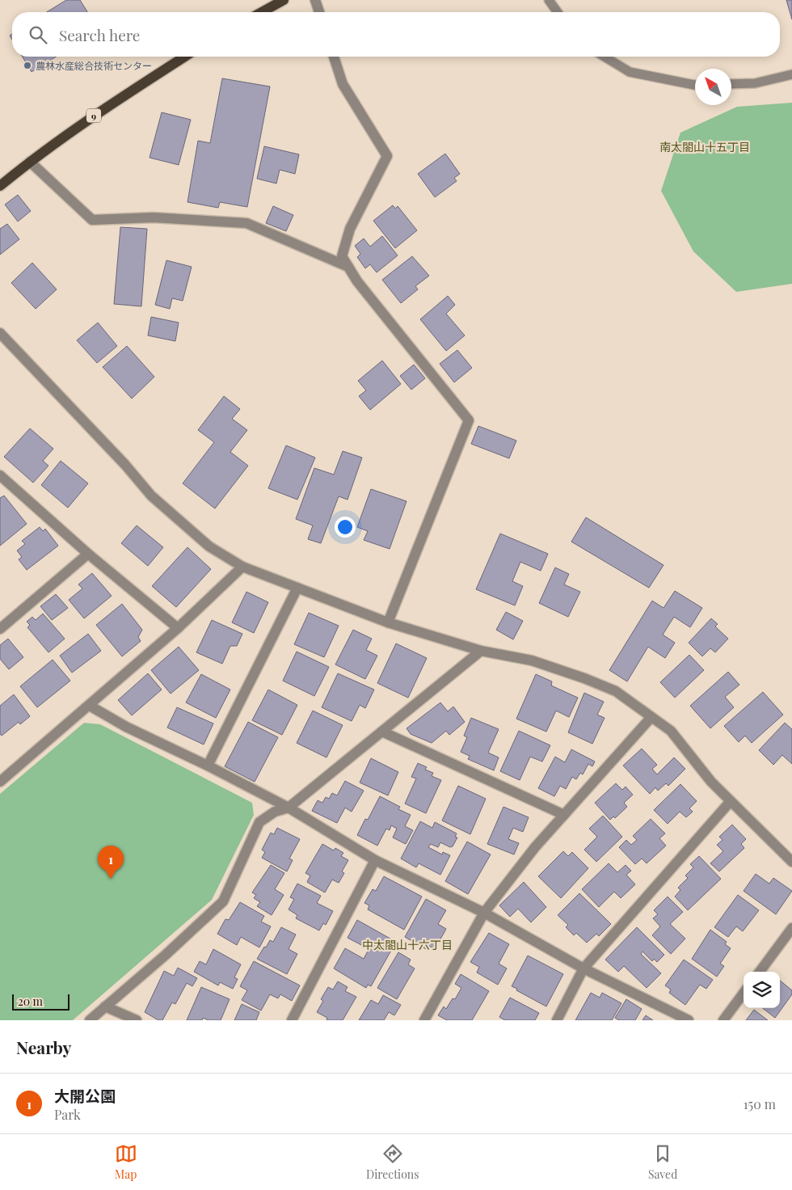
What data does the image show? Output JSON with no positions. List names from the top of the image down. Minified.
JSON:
{"streets":{"main road":["9"]},"districts":["南太閤山十五丁目","中太閤山十六丁目"],"places":["農林水産総合技術センター"],"scale_bar":"20 m","north":"top left","page":{"search":"Search here","pins":"1","scale":"20 m","heading":"Nearby","list":[{"mark":"1","name":"大開公園","note":"Park","value":"150 m"}],"nav":["Map","Directions","Saved"]}}
